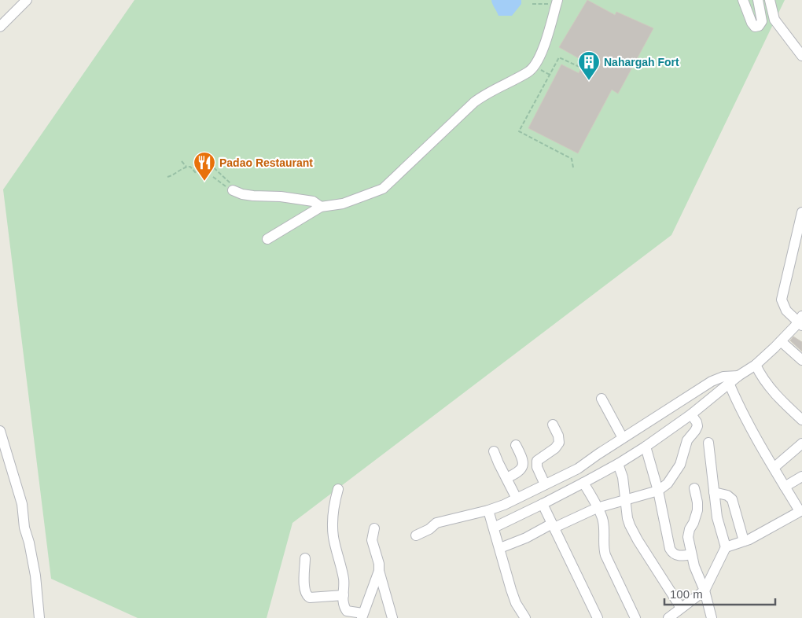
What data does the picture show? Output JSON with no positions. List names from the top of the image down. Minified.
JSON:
{"places":{"building":["Nahargah Fort"],"restaurant":["Padao Restaurant"]},"scale_bar":"100 m"}
